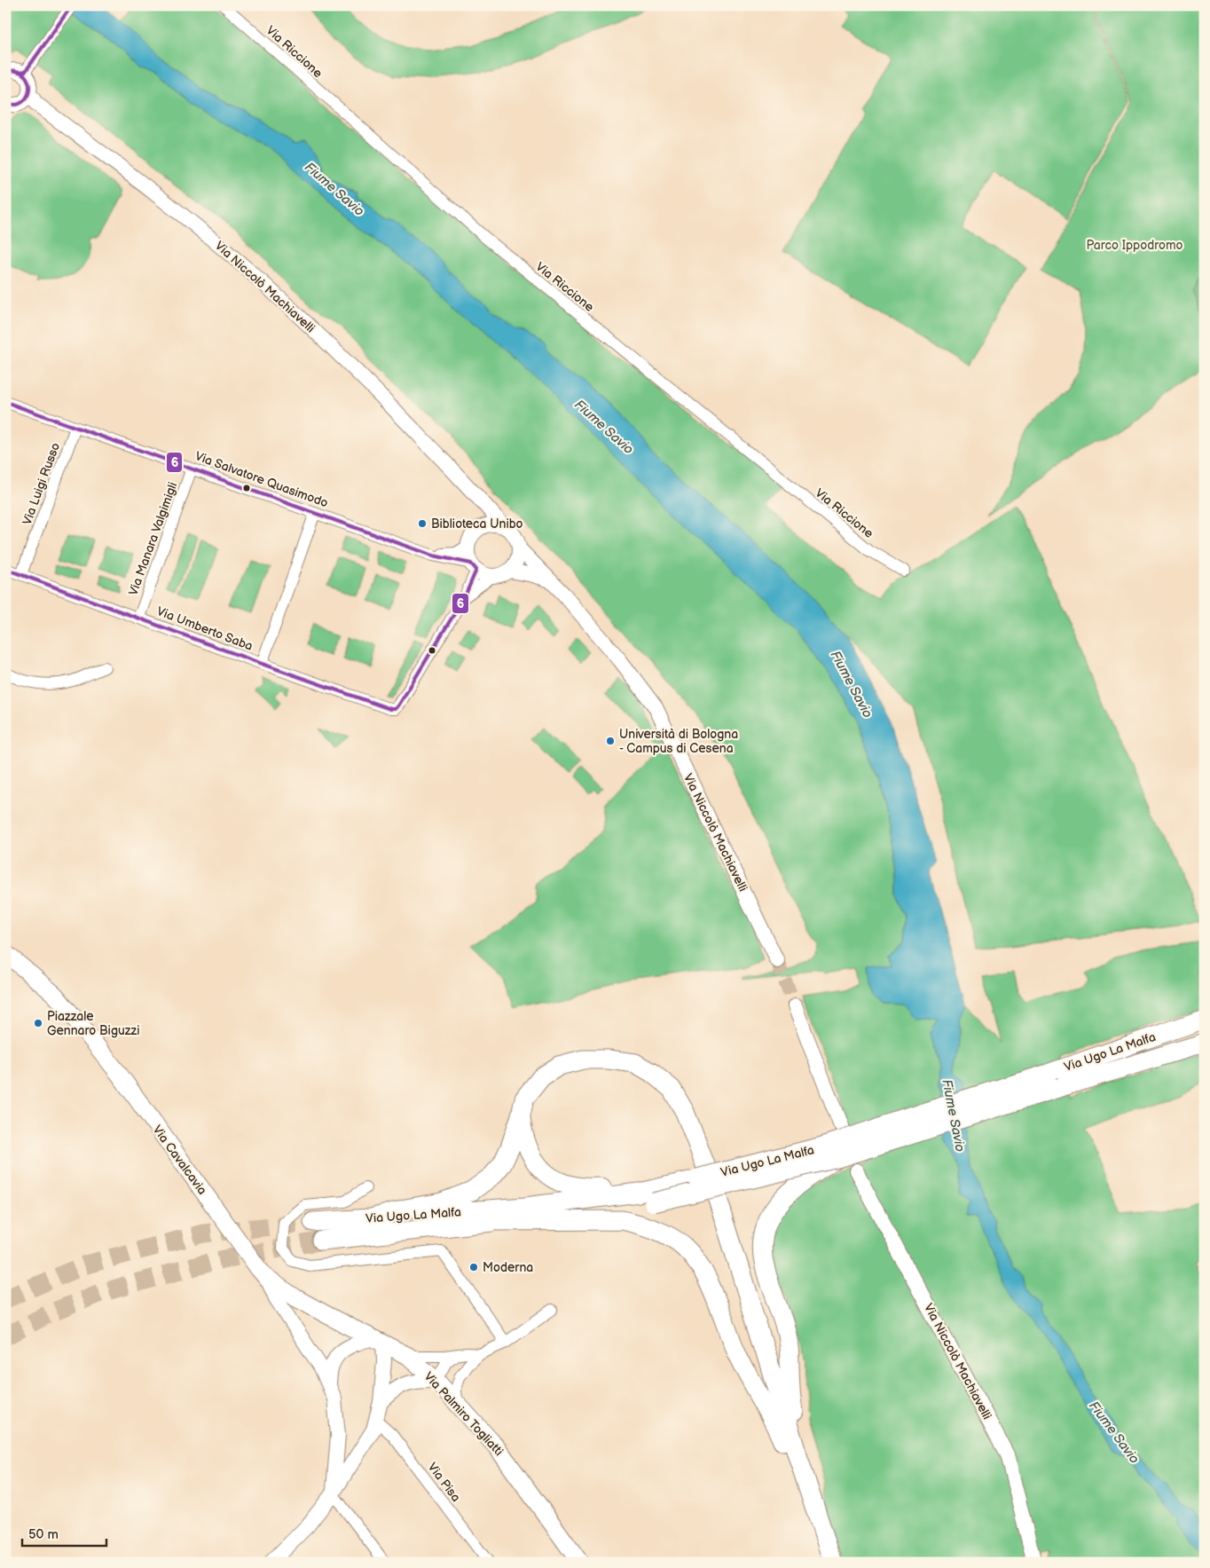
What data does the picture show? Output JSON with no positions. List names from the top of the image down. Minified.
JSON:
{"streets":{"highway":["Via Ugo La Malfa"],"main road":["Via Cavalcavia","Via Palmiro Togliatti"],"street":["Via Riccione","Via Niccolò Machiavelli","Via Salvatore Quasimodo","Via Luigi Russo","Via Manara Valgimigli","Via Umberto Saba","Via Pisa"]},"crossings":[["Via Niccolò Machiavelli","Via Salvatore Quasimodo"],["Via Salvatore Quasimodo","Via Luigi Russo"],["Via Salvatore Quasimodo","Via Manara Valgimigli"],["Via Luigi Russo","Via Umberto Saba"],["Via Manara Valgimigli","Via Umberto Saba"],["Via Cavalcavia","Via Palmiro Togliatti"]],"water":["Fiume Savio"],"parks":["Parco Ippodromo"],"places":["Biblioteca Unibo","Università di Bologna - Campus di Cesena","Piazzale Gennaro Biguzzi","Moderna"],"lines":["transit line 6"],"scale_bar":"50 m"}
